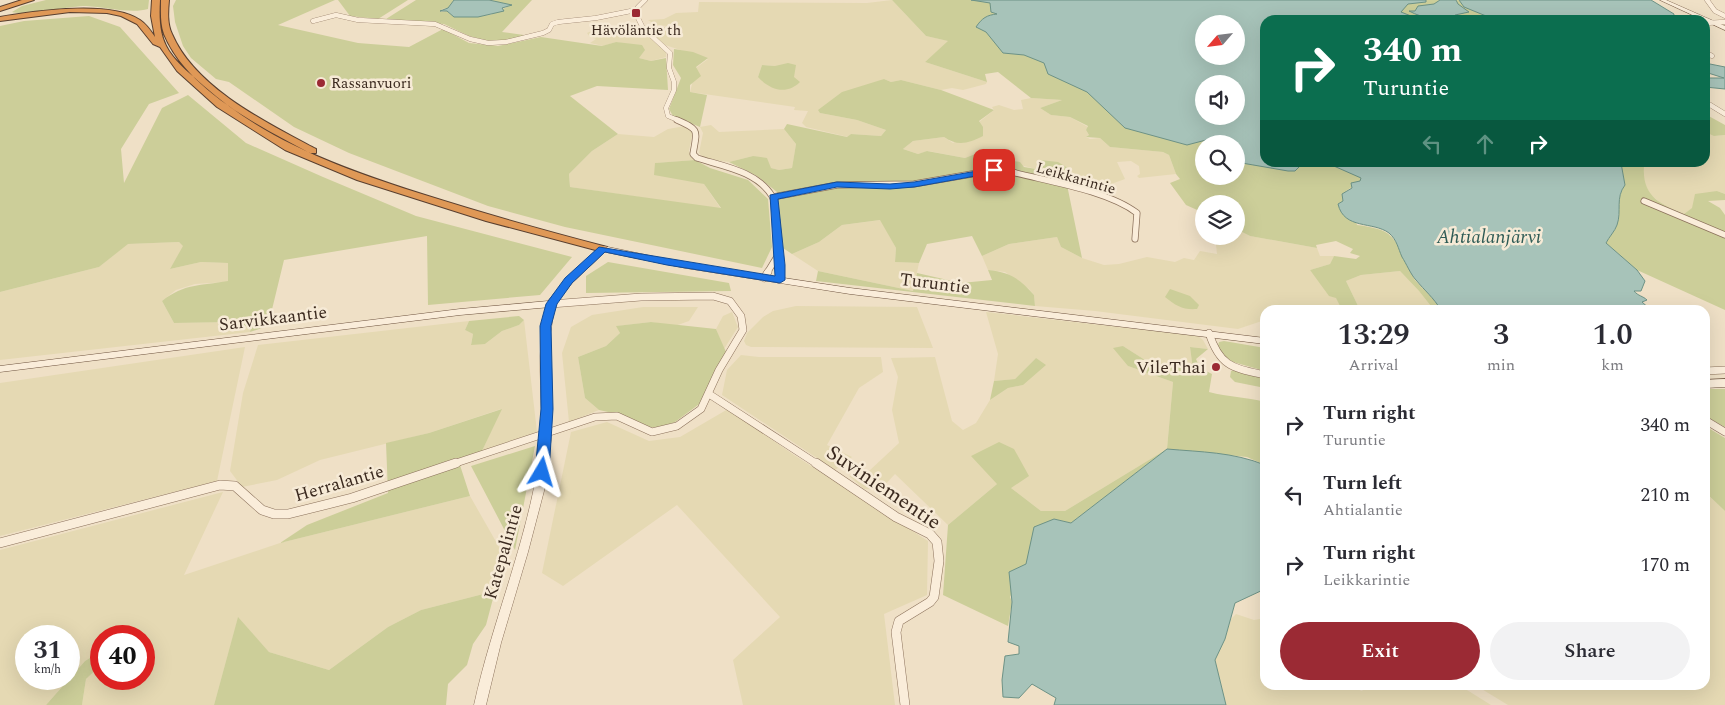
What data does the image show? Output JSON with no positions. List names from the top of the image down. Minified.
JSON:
{"streets":{"main road":["Turuntie","Sarvikkaantie","Katepalintie"],"street":["Leikkarintie","Herralantie","Suviniementie"]},"crossings":[["Turuntie","Katepalintie"],["Sarvikkaantie","Herralantie"],["Sarvikkaantie","Katepalintie"],["Herralantie","Suviniementie"],["Herralantie","Katepalintie"]],"water":["Ahtialanjärvi"],"places":{"transit":["Hävöläntie th"],"other":["Rassanvuori","VileThai"]},"north":"bottom left","page":{"turn":["340 m","Turuntie"],"eta":["13:29","Arrival","3","min","1.0","km"],"list":[{"name":"Turn right","note":"Turuntie","value":"340 m"},{"name":"Turn left","note":"Ahtialantie","value":"210 m"},{"name":"Turn right","note":"Leikkarintie","value":"170 m"}],"buttons":["Exit","Share"],"speed":"31 km/h","limit":"40"}}
